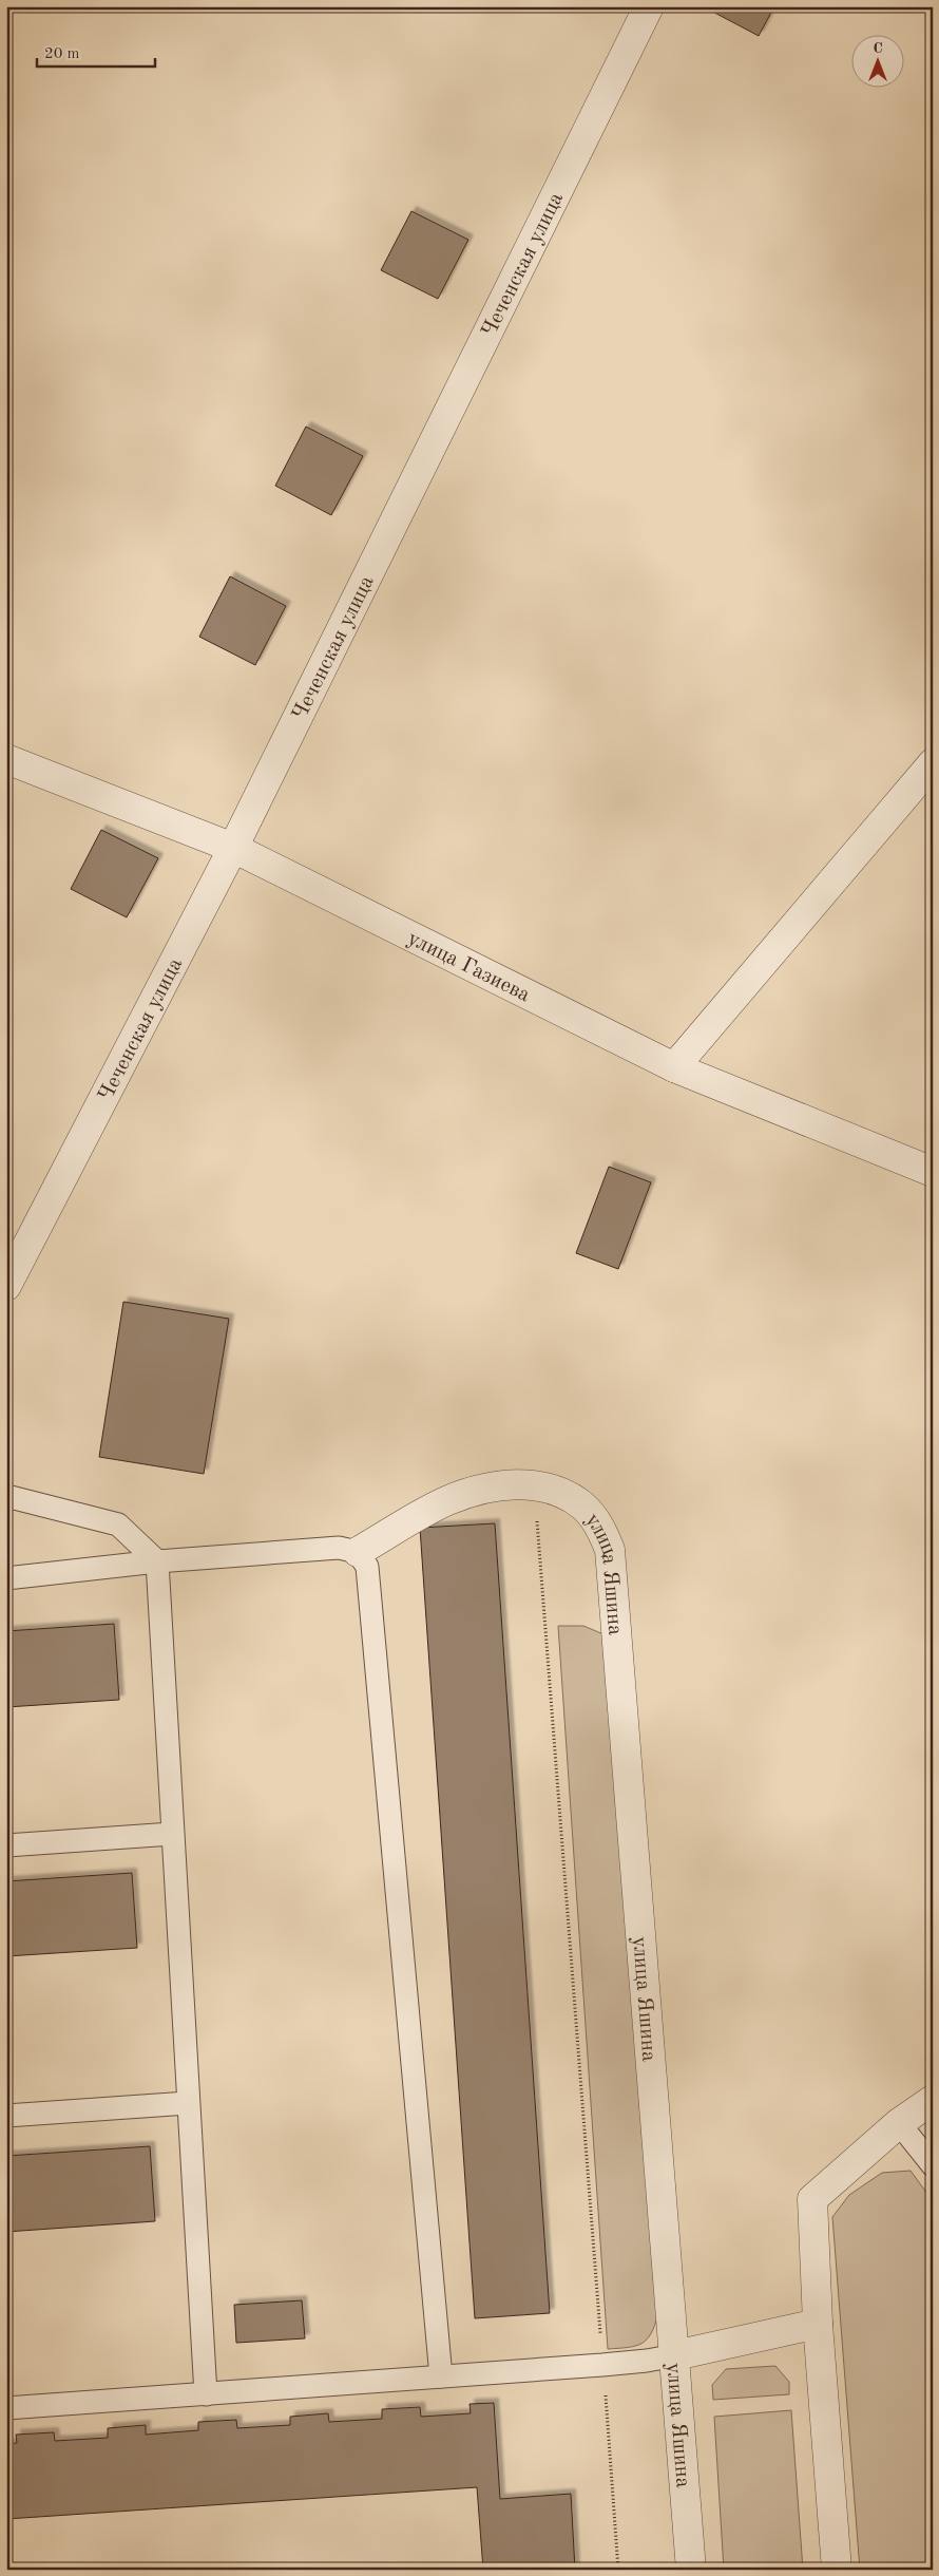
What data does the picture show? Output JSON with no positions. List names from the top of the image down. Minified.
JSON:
{"streets":{"street":["Чеченская улица","улица Газиева","улица Яшина"]},"crossings":[["Чеченская улица","улица Газиева"]],"scale_bar":"20 m","north":"top"}
